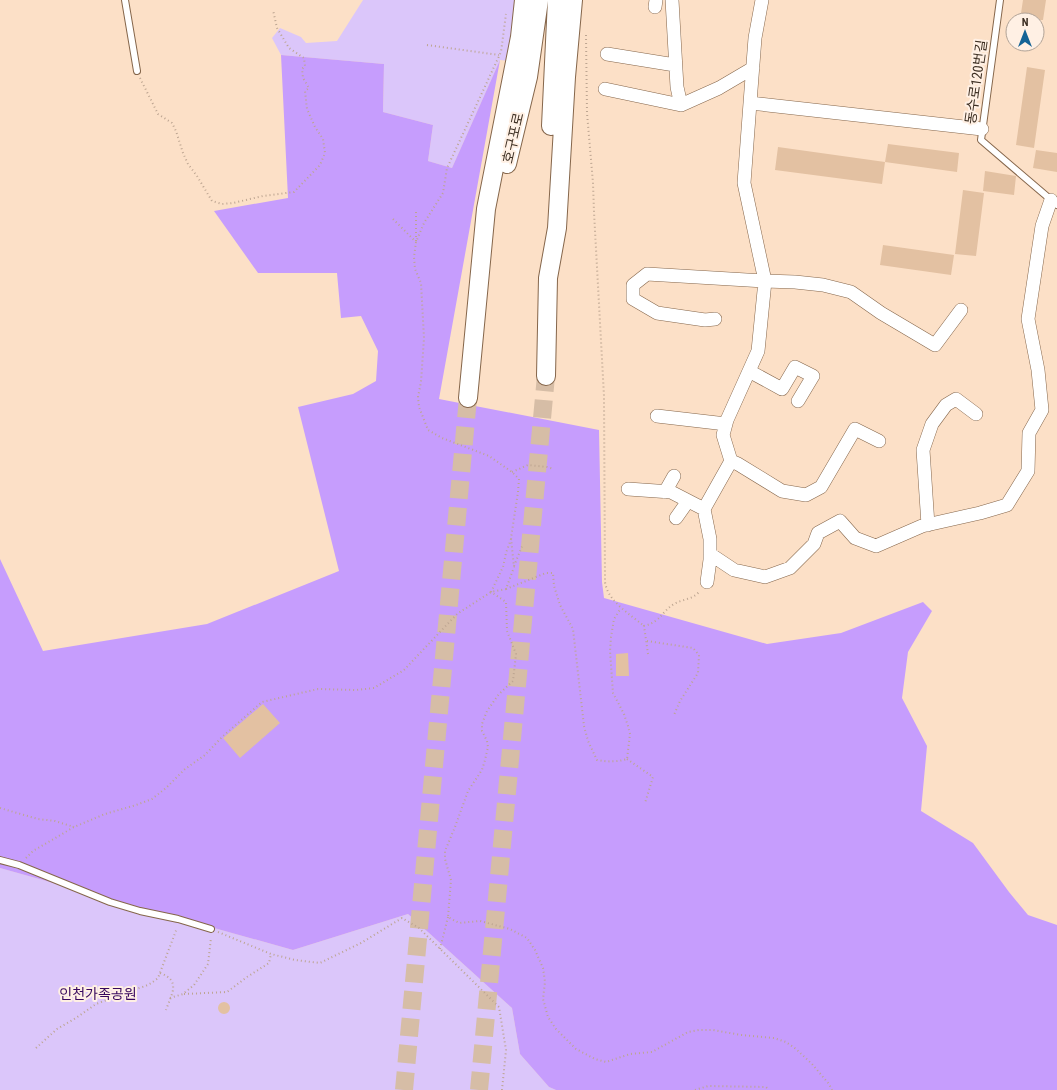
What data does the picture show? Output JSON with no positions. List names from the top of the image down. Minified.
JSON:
{"streets":{"main road":["호구포로"],"lane":["동수로120번길"]},"parks":["인천가족공원"],"north":"top"}
